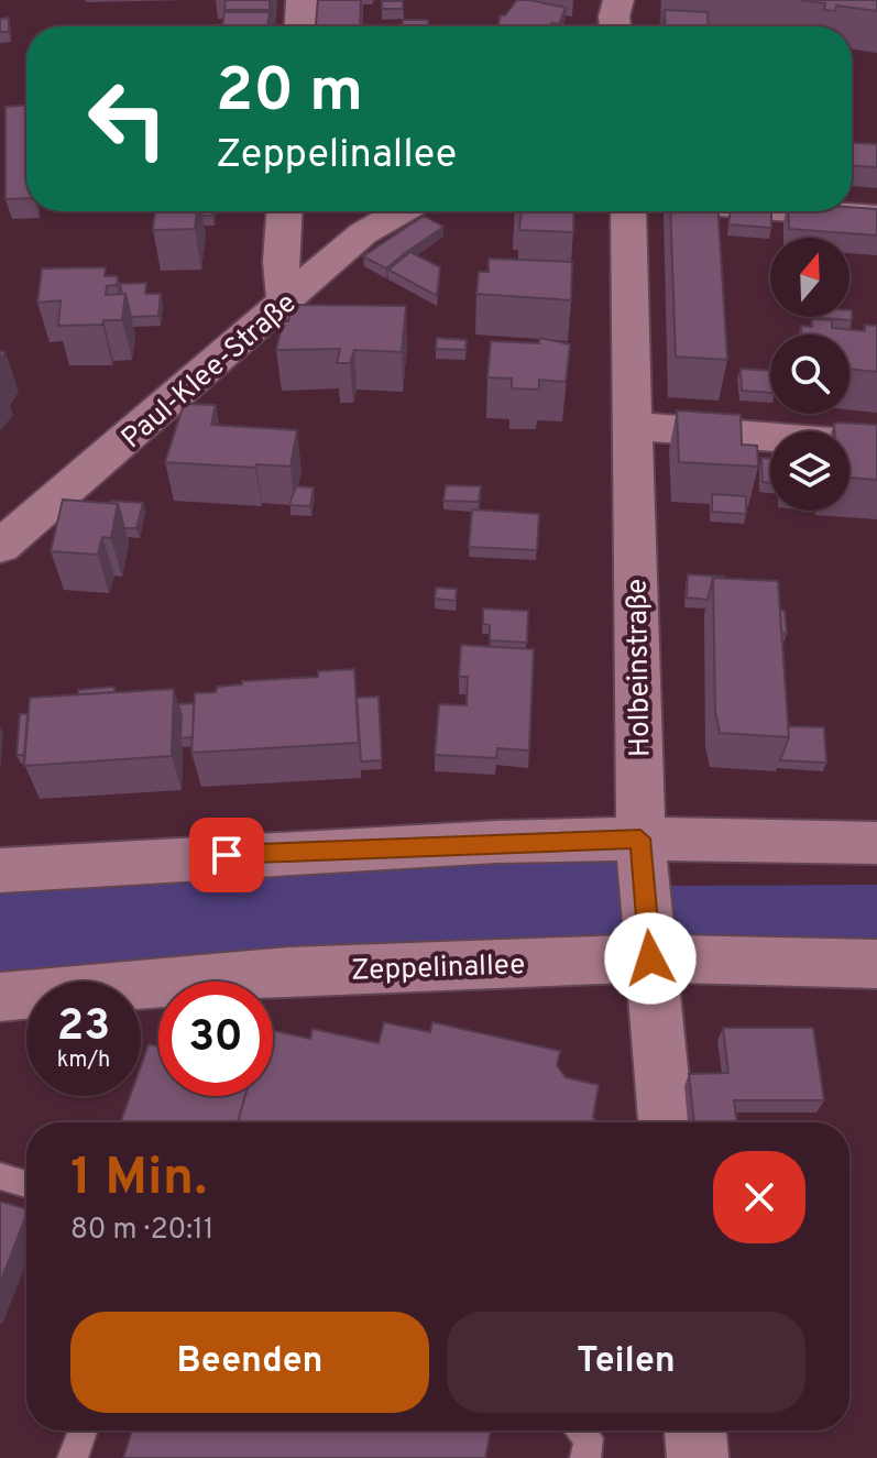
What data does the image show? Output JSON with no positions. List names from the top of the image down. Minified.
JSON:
{"streets":{"street":["Paul-Klee-Straße","Holbeinstraße","Zeppelinallee"]},"crossings":[["Holbeinstraße","Zeppelinallee"]],"north":"top","page":{"turn":["20 m","Zeppelinallee"],"speed":"23 km/h","limit":"30","heading":["1 Min.","80 m · 20:11"],"buttons":["Beenden","Teilen"]}}
